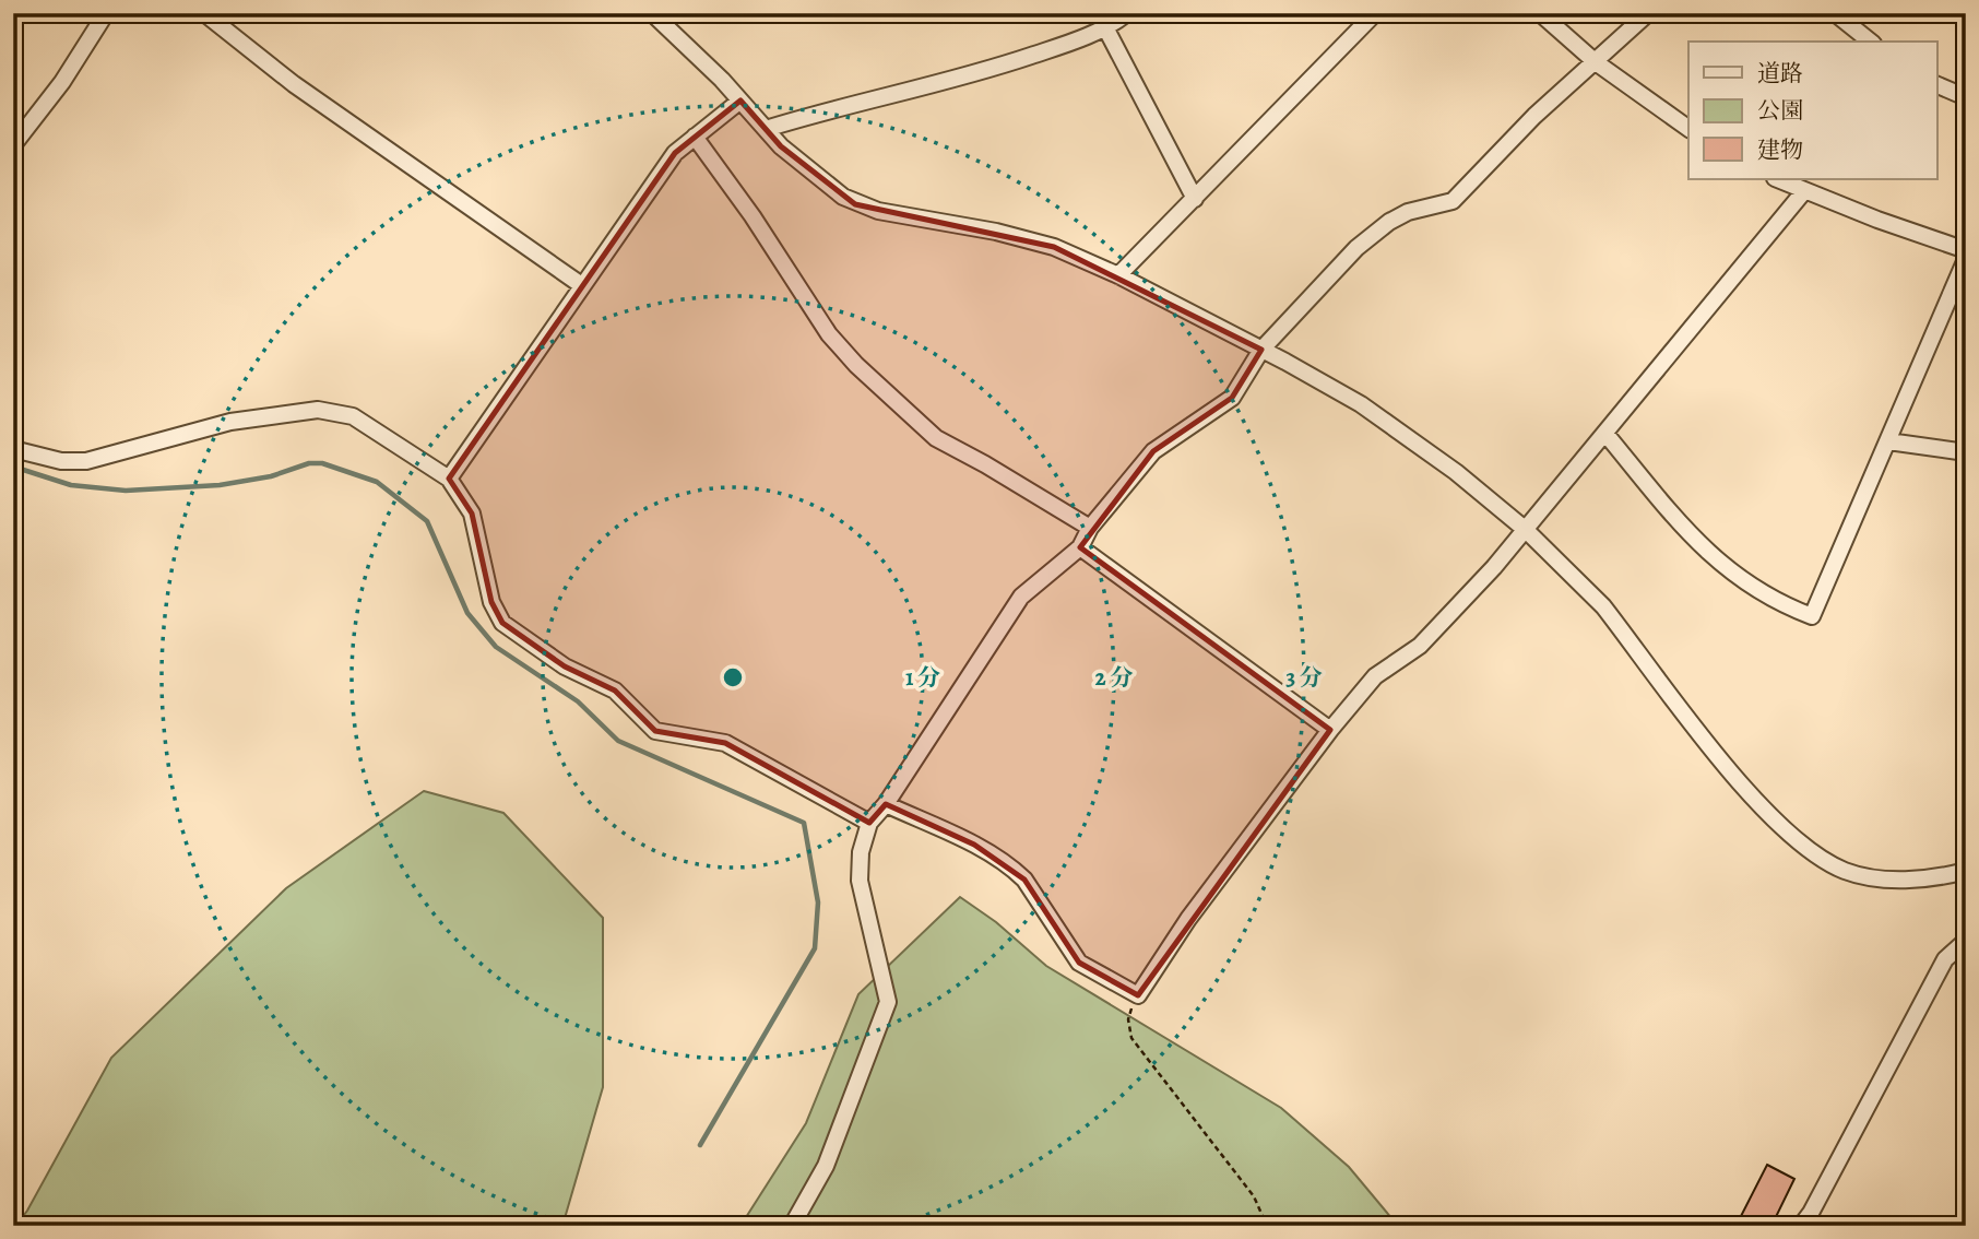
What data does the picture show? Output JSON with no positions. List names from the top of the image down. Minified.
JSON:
{"legend":["道路","公園","建物"],"rings":["1 分","2 分","3 分"]}
